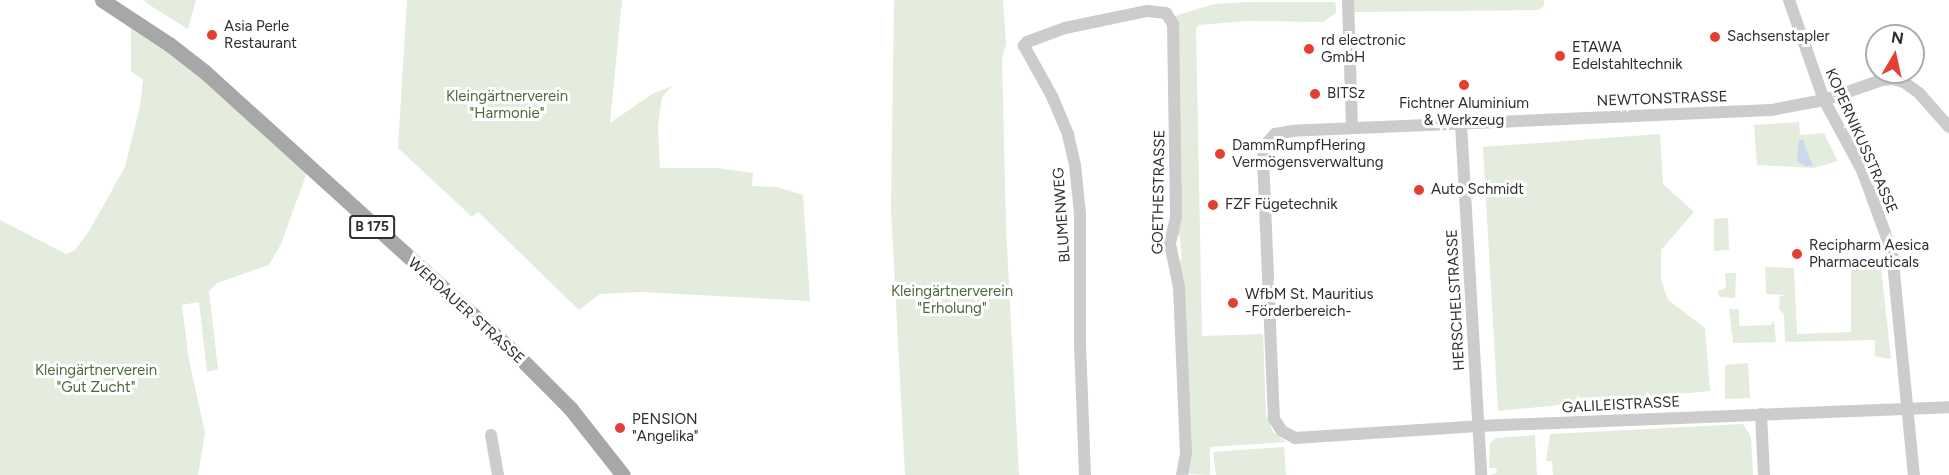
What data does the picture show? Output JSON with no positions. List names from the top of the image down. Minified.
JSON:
{"streets":{"main road":["B 175","WERDAUER STRASSE"],"street":["NEWTONSTRASSE","KOPERNIKUSSTRASSE","GOETHESTRASSE","BLUMENWEG","HERSCHELSTRASSE","GALILEISTRASSE"]},"crossings":[["NEWTONSTRASSE","KOPERNIKUSSTRASSE"],["NEWTONSTRASSE","HERSCHELSTRASSE"],["NEWTONSTRASSE","GALILEISTRASSE"],["KOPERNIKUSSTRASSE","GALILEISTRASSE"],["GOETHESTRASSE","BLUMENWEG"],["HERSCHELSTRASSE","GALILEISTRASSE"]],"parks":["Kleingärtnerverein \"Harmonie\"","Kleingärtnerverein \"Erholung\"","Kleingärtnerverein \"Gut Zucht\""],"places":["Asia Perle Restaurant","Sachsenstapler","rd electronic GmbH","ETAWA Edelstahltechnik","Fichtner Aluminium & Werkzeug","BITSz","DammRumpfHering Vermögensverwaltung","Auto Schmidt","FZF Fügetechnik","Recipharm Aesica Pharmaceuticals","WfbM St. Mauritius -Förderbereich-","PENSION \"Angelika\""],"north":"top"}
